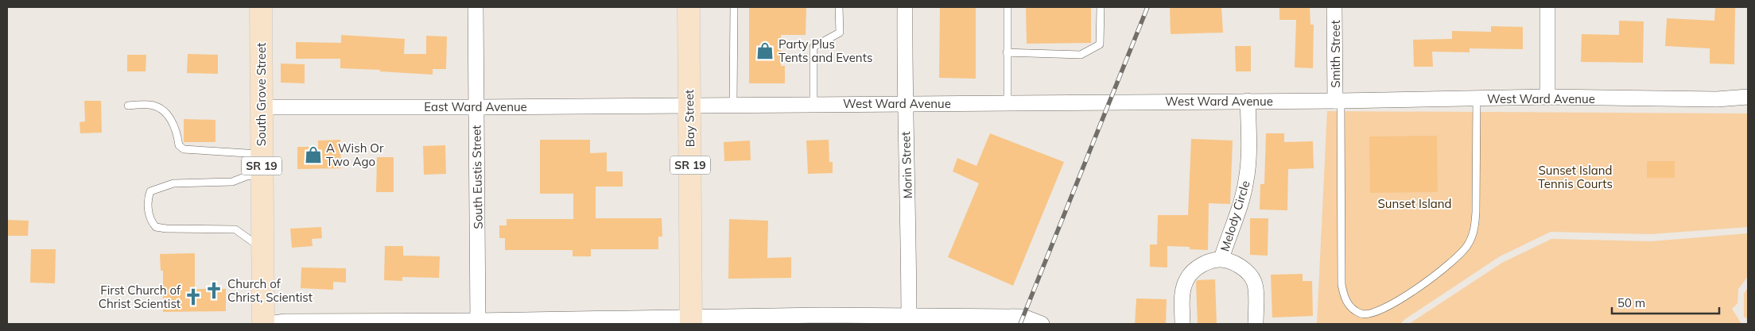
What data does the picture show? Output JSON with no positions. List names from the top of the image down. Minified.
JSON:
{"streets":{"main road":["South Grove Street","Bay Street","SR 19"],"street":["Smith Street","West Ward Avenue","East Ward Avenue","Morin Street","South Eustis Street","Melody Circle"]},"crossings":[["Smith Street","West Ward Avenue"],["South Grove Street","East Ward Avenue"],["West Ward Avenue","East Ward Avenue"],["West Ward Avenue","Bay Street"],["West Ward Avenue","Morin Street"],["West Ward Avenue","Melody Circle"],["East Ward Avenue","Bay Street"],["East Ward Avenue","South Eustis Street"]],"parks":["Sunset Island Tennis Courts","Sunset Island"],"places":{"shop":["Party Plus Tents and Events","A Wish Or Two Ago"],"church":["Church of Christ, Scientist","First Church of Christ Scientist"]},"scale_bar":"50 m"}
